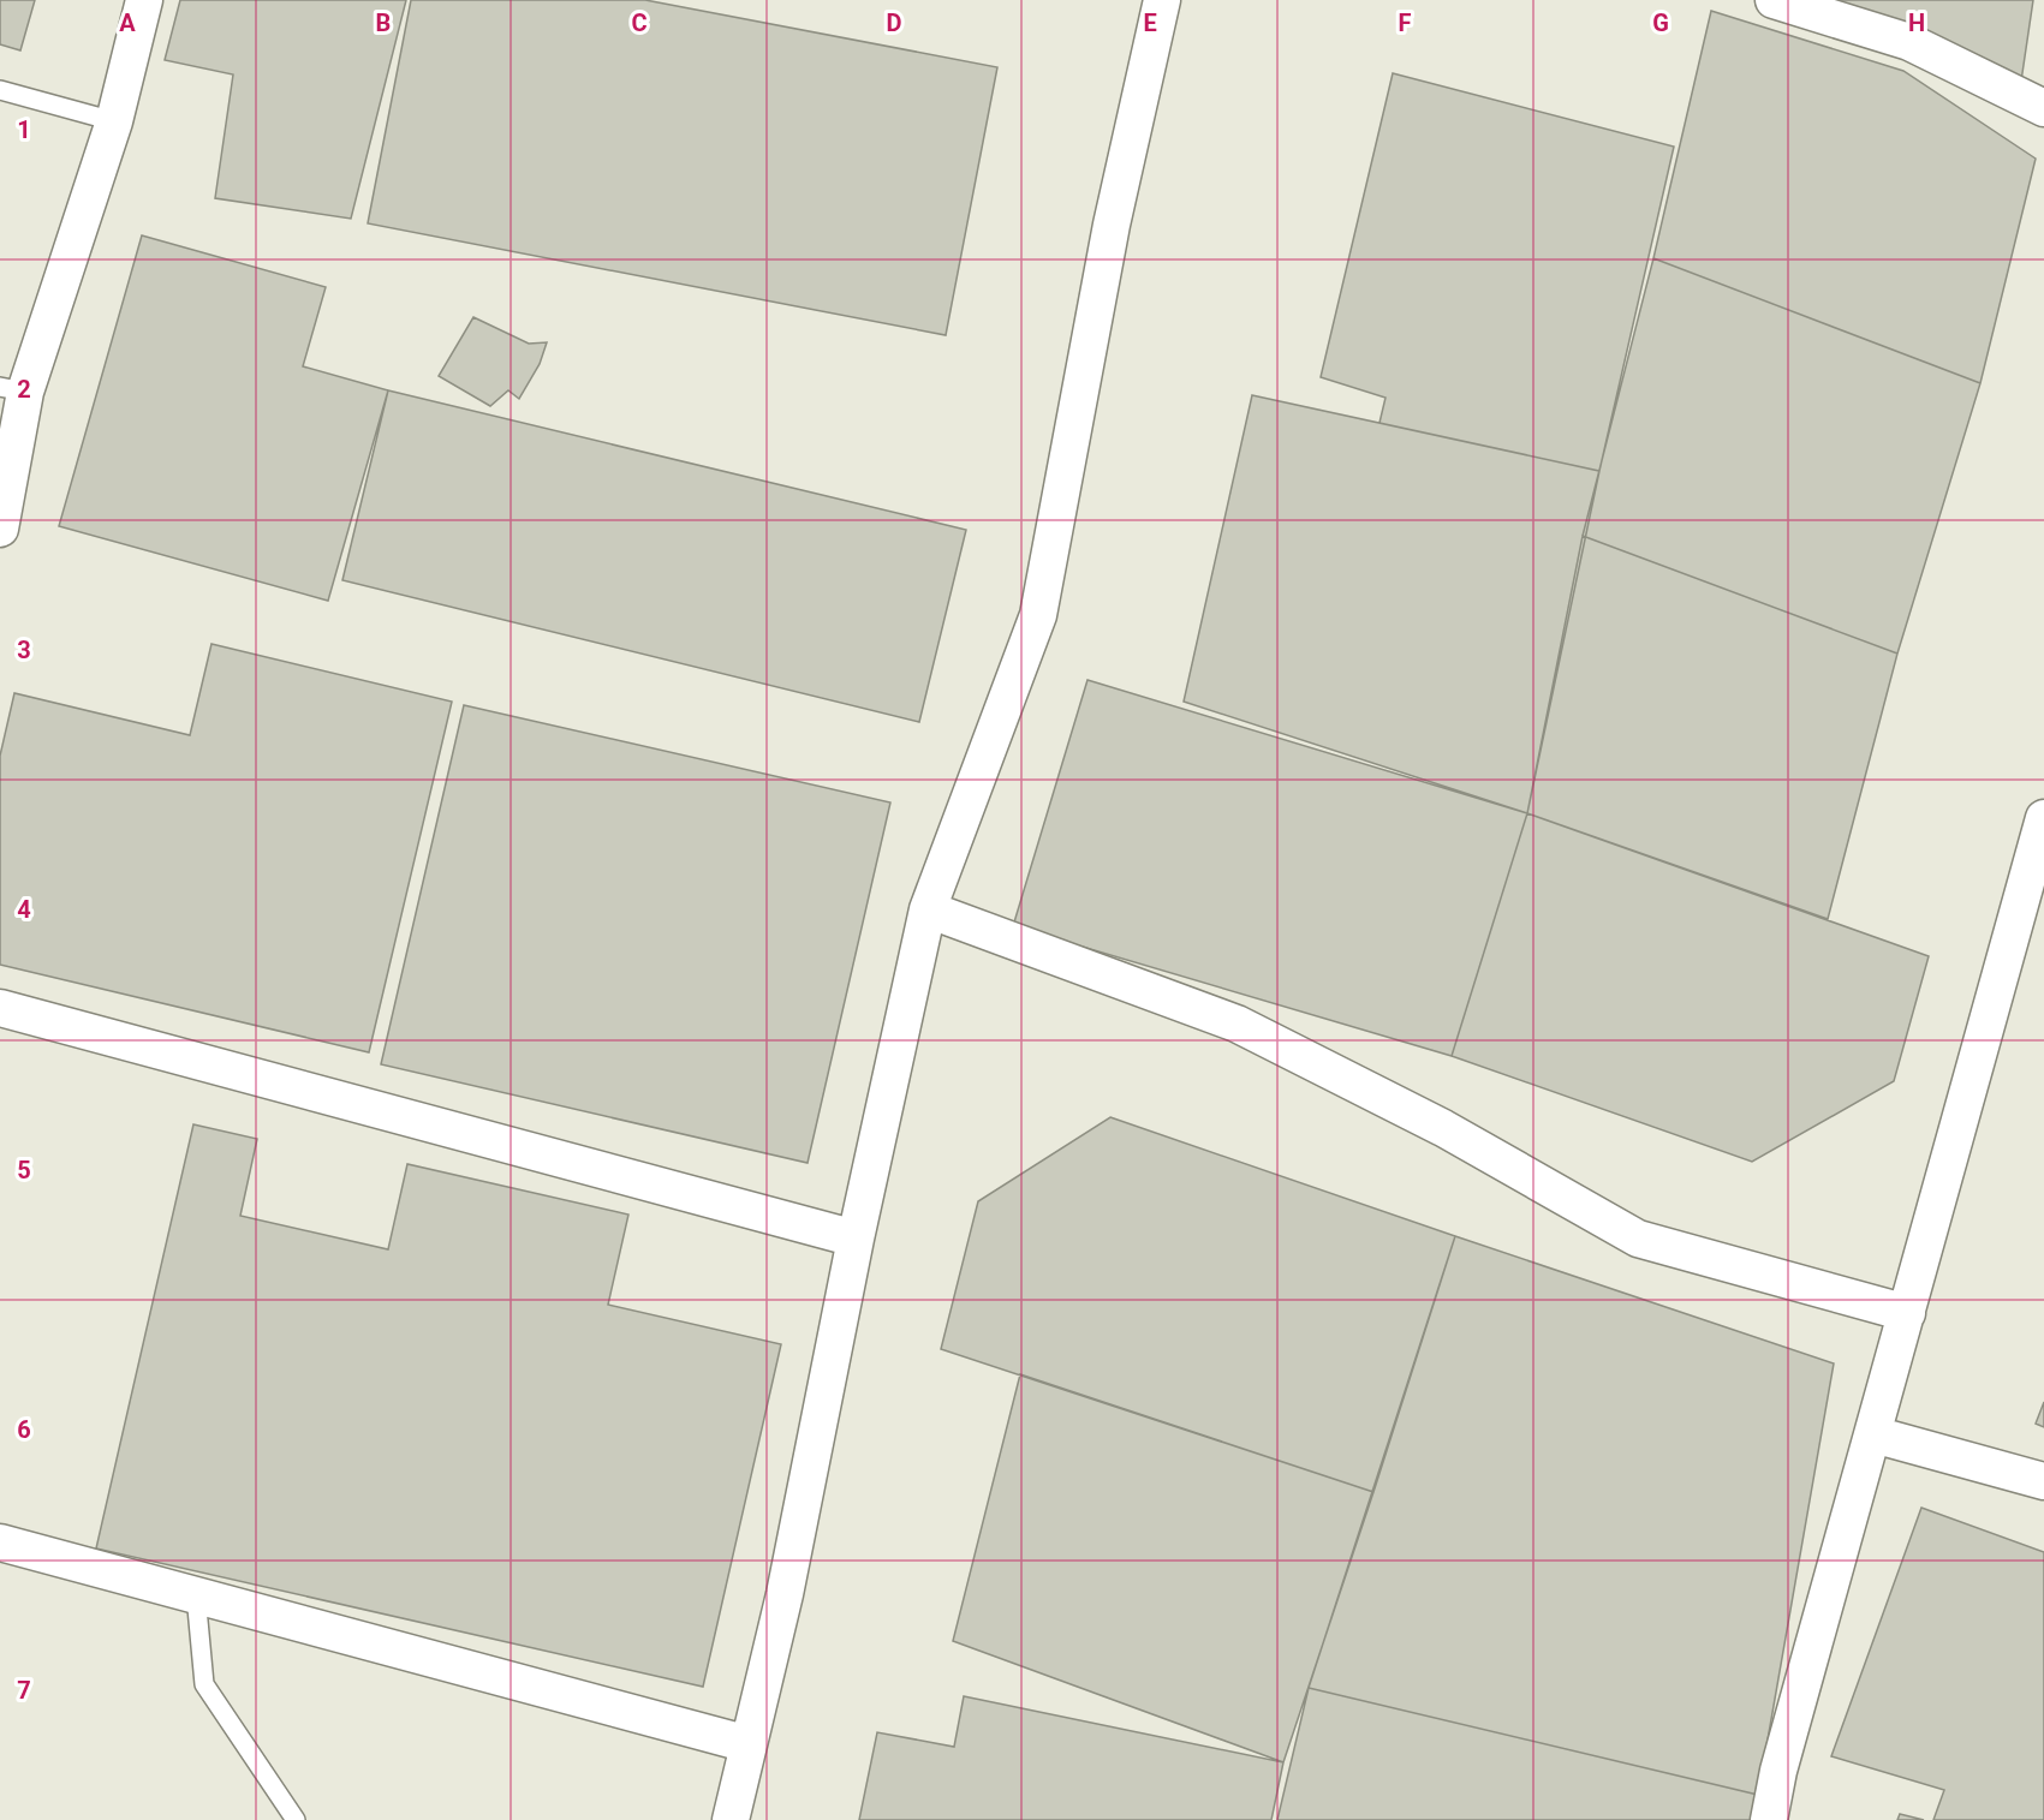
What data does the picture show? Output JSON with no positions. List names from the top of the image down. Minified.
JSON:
{"grid":{"columns":["A","B","C","D","E","F","G","H"],"rows":["1","2","3","4","5","6","7"]}}
